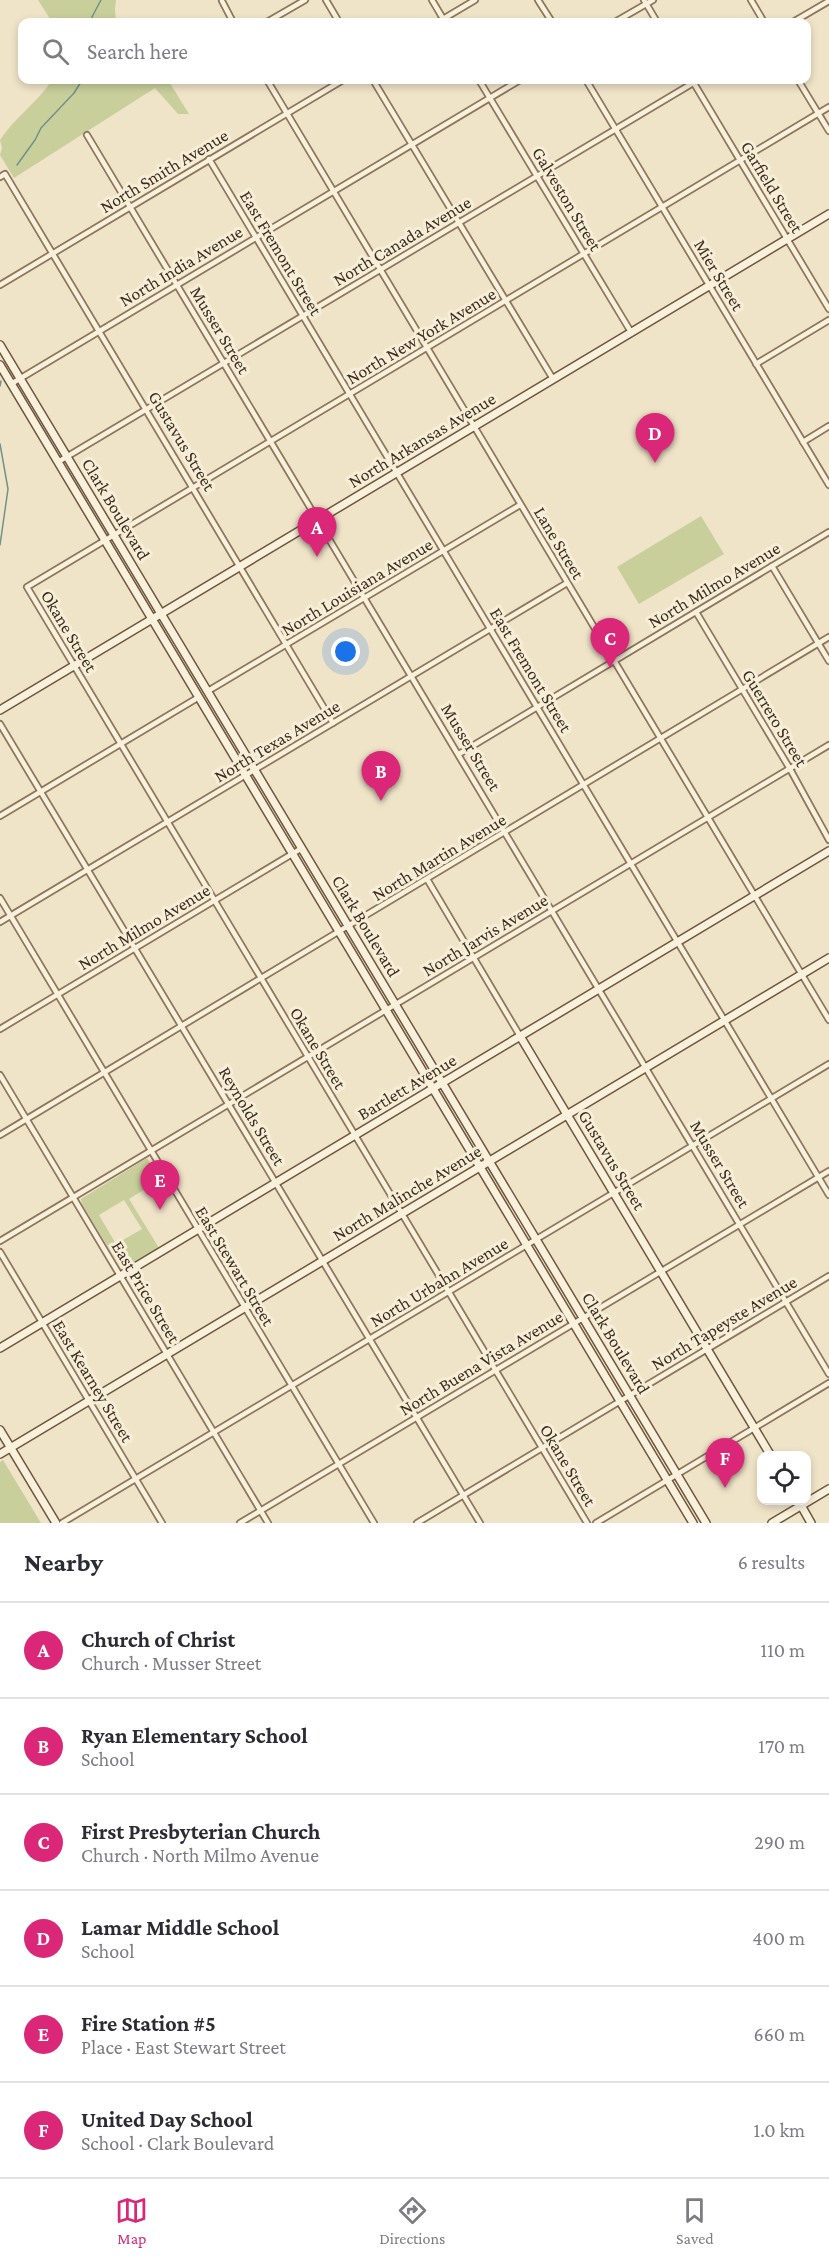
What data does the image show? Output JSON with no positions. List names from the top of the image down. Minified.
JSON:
{"streets":{"main road":["North Arkansas Avenue","Gustavus Street","Clark Boulevard","Bartlett Avenue","North Malinche Avenue"],"street":["North Smith Avenue","Garfield Street","Galveston Street","North Canada Avenue","East Fremont Street","North India Avenue","Mier Street","Musser Street","North New York Avenue","Lane Street","North Milmo Avenue","North Louisiana Avenue","Okane Street","Guerrero Street","North Texas Avenue","North Martin Avenue","North Jarvis Avenue","Reynolds Street","East Stewart Street","North Urbahn Avenue","East Price Street","North Tapeyste Avenue","North Buena Vista Avenue","East Kearney Street"]},"crossings":[["North Smith Avenue","East Fremont Street"],["North Smith Avenue","Musser Street"],["North Smith Avenue","Gustavus Street"],["North Smith Avenue","Lane Street"],["Garfield Street","North New York Avenue"],["Garfield Street","North Arkansas Avenue"],["Galveston Street","North Canada Avenue"],["Galveston Street","North India Avenue"],["Galveston Street","North New York Avenue"],["Galveston Street","North Arkansas Avenue"],["North Canada Avenue","East Fremont Street"],["North Canada Avenue","Mier Street"],["North Canada Avenue","Musser Street"],["North Canada Avenue","Gustavus Street"],["North Canada Avenue","Clark Boulevard"],["North Canada Avenue","Lane Street"],["East Fremont Street","North India Avenue"],["East Fremont Street","North New York Avenue"],["East Fremont Street","North Arkansas Avenue"],["East Fremont Street","North Milmo Avenue"],["East Fremont Street","North Louisiana Avenue"],["East Fremont Street","North Texas Avenue"],["East Fremont Street","North Martin Avenue"],["East Fremont Street","North Jarvis Avenue"],["East Fremont Street","Bartlett Avenue"],["East Fremont Street","North Malinche Avenue"],["East Fremont Street","North Urbahn Avenue"],["East Fremont Street","North Buena Vista Avenue"],["North India Avenue","Musser Street"],["North India Avenue","Gustavus Street"],["North India Avenue","Clark Boulevard"],["North India Avenue","Lane Street"],["Mier Street","North New York Avenue"],["Mier Street","North Arkansas Avenue"],["Musser Street","North New York Avenue"],["Musser Street","North Arkansas Avenue"],["Musser Street","North Milmo Avenue"],["Musser Street","North Louisiana Avenue"],["Musser Street","North Texas Avenue"],["Musser Street","North Martin Avenue"],["Musser Street","North Jarvis Avenue"],["Musser Street","Bartlett Avenue"],["Musser Street","North Malinche Avenue"],["Musser Street","North Urbahn Avenue"],["Musser Street","North Tapeyste Avenue"],["Musser Street","North Buena Vista Avenue"],["North New York Avenue","Gustavus Street"],["North New York Avenue","Clark Boulevard"],["North New York Avenue","Lane Street"],["North New York Avenue","Okane Street"],["North Arkansas Avenue","Gustavus Street"],["North Arkansas Avenue","Clark Boulevard"],["North Arkansas Avenue","Lane Street"],["North Arkansas Avenue","Okane Street"],["Gustavus Street","North Louisiana Avenue"],["Gustavus Street","North Texas Avenue"],["Gustavus Street","North Martin Avenue"],["Gustavus Street","North Jarvis Avenue"],["Gustavus Street","Bartlett Avenue"],["Gustavus Street","North Malinche Avenue"],["Gustavus Street","North Urbahn Avenue"],["Gustavus Street","North Tapeyste Avenue"],["Gustavus Street","North Buena Vista Avenue"],["Clark Boulevard","North Milmo Avenue"],["Clark Boulevard","North Louisiana Avenue"],["Clark Boulevard","North Texas Avenue"],["Clark Boulevard","North Martin Avenue"],["Clark Boulevard","North Jarvis Avenue"],["Clark Boulevard","Bartlett Avenue"],["Clark Boulevard","North Malinche Avenue"],["Clark Boulevard","North Urbahn Avenue"],["Clark Boulevard","North Tapeyste Avenue"],["Clark Boulevard","North Buena Vista Avenue"],["Lane Street","North Milmo Avenue"],["Lane Street","North Louisiana Avenue"],["Lane Street","North Texas Avenue"],["Lane Street","North Martin Avenue"],["Lane Street","North Jarvis Avenue"],["Lane Street","Bartlett Avenue"],["Lane Street","North Malinche Avenue"],["North Milmo Avenue","Okane Street"],["North Milmo Avenue","Guerrero Street"],["North Milmo Avenue","Reynolds Street"],["North Milmo Avenue","East Stewart Street"],["Okane Street","North Texas Avenue"],["Okane Street","North Martin Avenue"],["Okane Street","North Jarvis Avenue"],["Okane Street","Bartlett Avenue"],["Okane Street","North Malinche Avenue"],["Okane Street","North Urbahn Avenue"],["Okane Street","North Tapeyste Avenue"],["Okane Street","North Buena Vista Avenue"],["Guerrero Street","North Martin Avenue"],["Guerrero Street","North Jarvis Avenue"],["North Texas Avenue","Reynolds Street"],["North Texas Avenue","East Stewart Street"],["North Martin Avenue","Reynolds Street"],["North Martin Avenue","East Stewart Street"],["North Martin Avenue","East Price Street"],["North Jarvis Avenue","Reynolds Street"],["North Jarvis Avenue","East Stewart Street"],["North Jarvis Avenue","East Price Street"],["Bartlett Avenue","Reynolds Street"],["Bartlett Avenue","East Stewart Street"],["Bartlett Avenue","East Price Street"],["Bartlett Avenue","East Kearney Street"],["Reynolds Street","North Malinche Avenue"],["Reynolds Street","North Urbahn Avenue"],["Reynolds Street","North Tapeyste Avenue"],["Reynolds Street","North Buena Vista Avenue"],["North Malinche Avenue","East Stewart Street"],["North Malinche Avenue","East Price Street"],["North Malinche Avenue","East Kearney Street"],["East Stewart Street","North Urbahn Avenue"],["East Stewart Street","North Buena Vista Avenue"],["North Urbahn Avenue","East Price Street"],["North Urbahn Avenue","East Kearney Street"],["East Price Street","North Buena Vista Avenue"]],"page":{"search":"Search here","pins":["D","A","C","B","E","F"],"heading":["Nearby","6 results"],"list":[{"mark":"A","name":"Church of Christ","note":"Church · Musser Street","value":"110 m"},{"mark":"B","name":"Ryan Elementary School","note":"School","value":"170 m"},{"mark":"C","name":"First Presbyterian Church","note":"Church · North Milmo Avenue","value":"290 m"},{"mark":"D","name":"Lamar Middle School","note":"School","value":"400 m"},{"mark":"E","name":"Fire Station #5","note":"Place · East Stewart Street","value":"660 m"},{"mark":"F","name":"United Day School","note":"School · Clark Boulevard","value":"1.0 km"}],"nav":["Map","Directions","Saved"]}}
